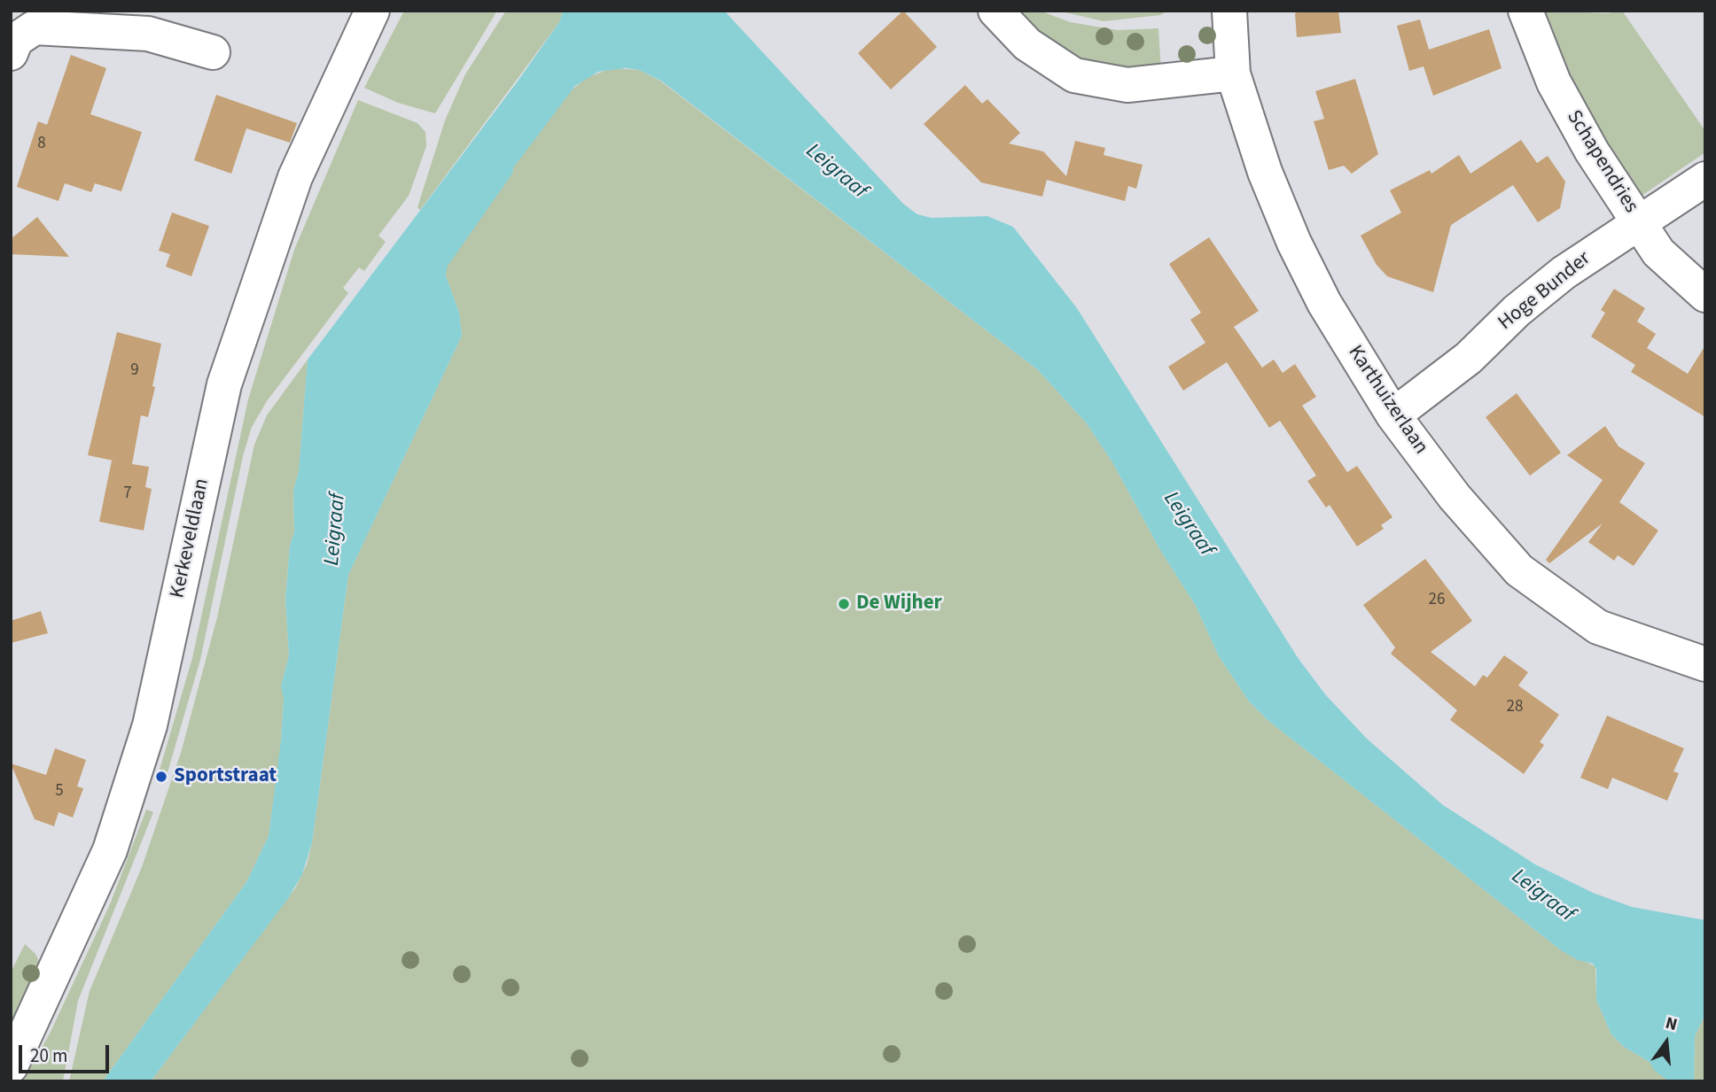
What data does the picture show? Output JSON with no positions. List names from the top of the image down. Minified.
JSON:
{"streets":{"street":["Schapendries","Hoge Bunder","Karthuizerlaan","Kerkeveldlaan"]},"crossings":[["Schapendries","Hoge Bunder"],["Hoge Bunder","Karthuizerlaan"]],"water":["Leigraaf"],"places":["De Wijher","Sportstraat"],"house_numbers":["8","9","7","26","28","5"],"scale_bar":"20 m","north":"top"}
